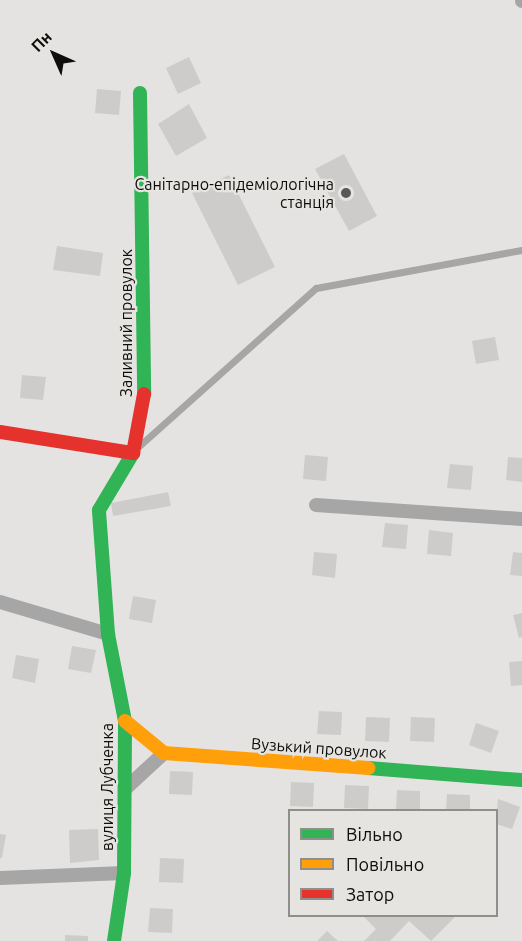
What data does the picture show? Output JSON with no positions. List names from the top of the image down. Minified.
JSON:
{"streets":{"street":["Заливний провулок","Вузький провулок","вулиця Лубченка"]},"crossings":[["Заливний провулок","вулиця Лубченка"]],"places":["Санітарно-епідеміологічна станція"],"legend":["Вільно","Повільно","Затор"],"north":"top left"}
